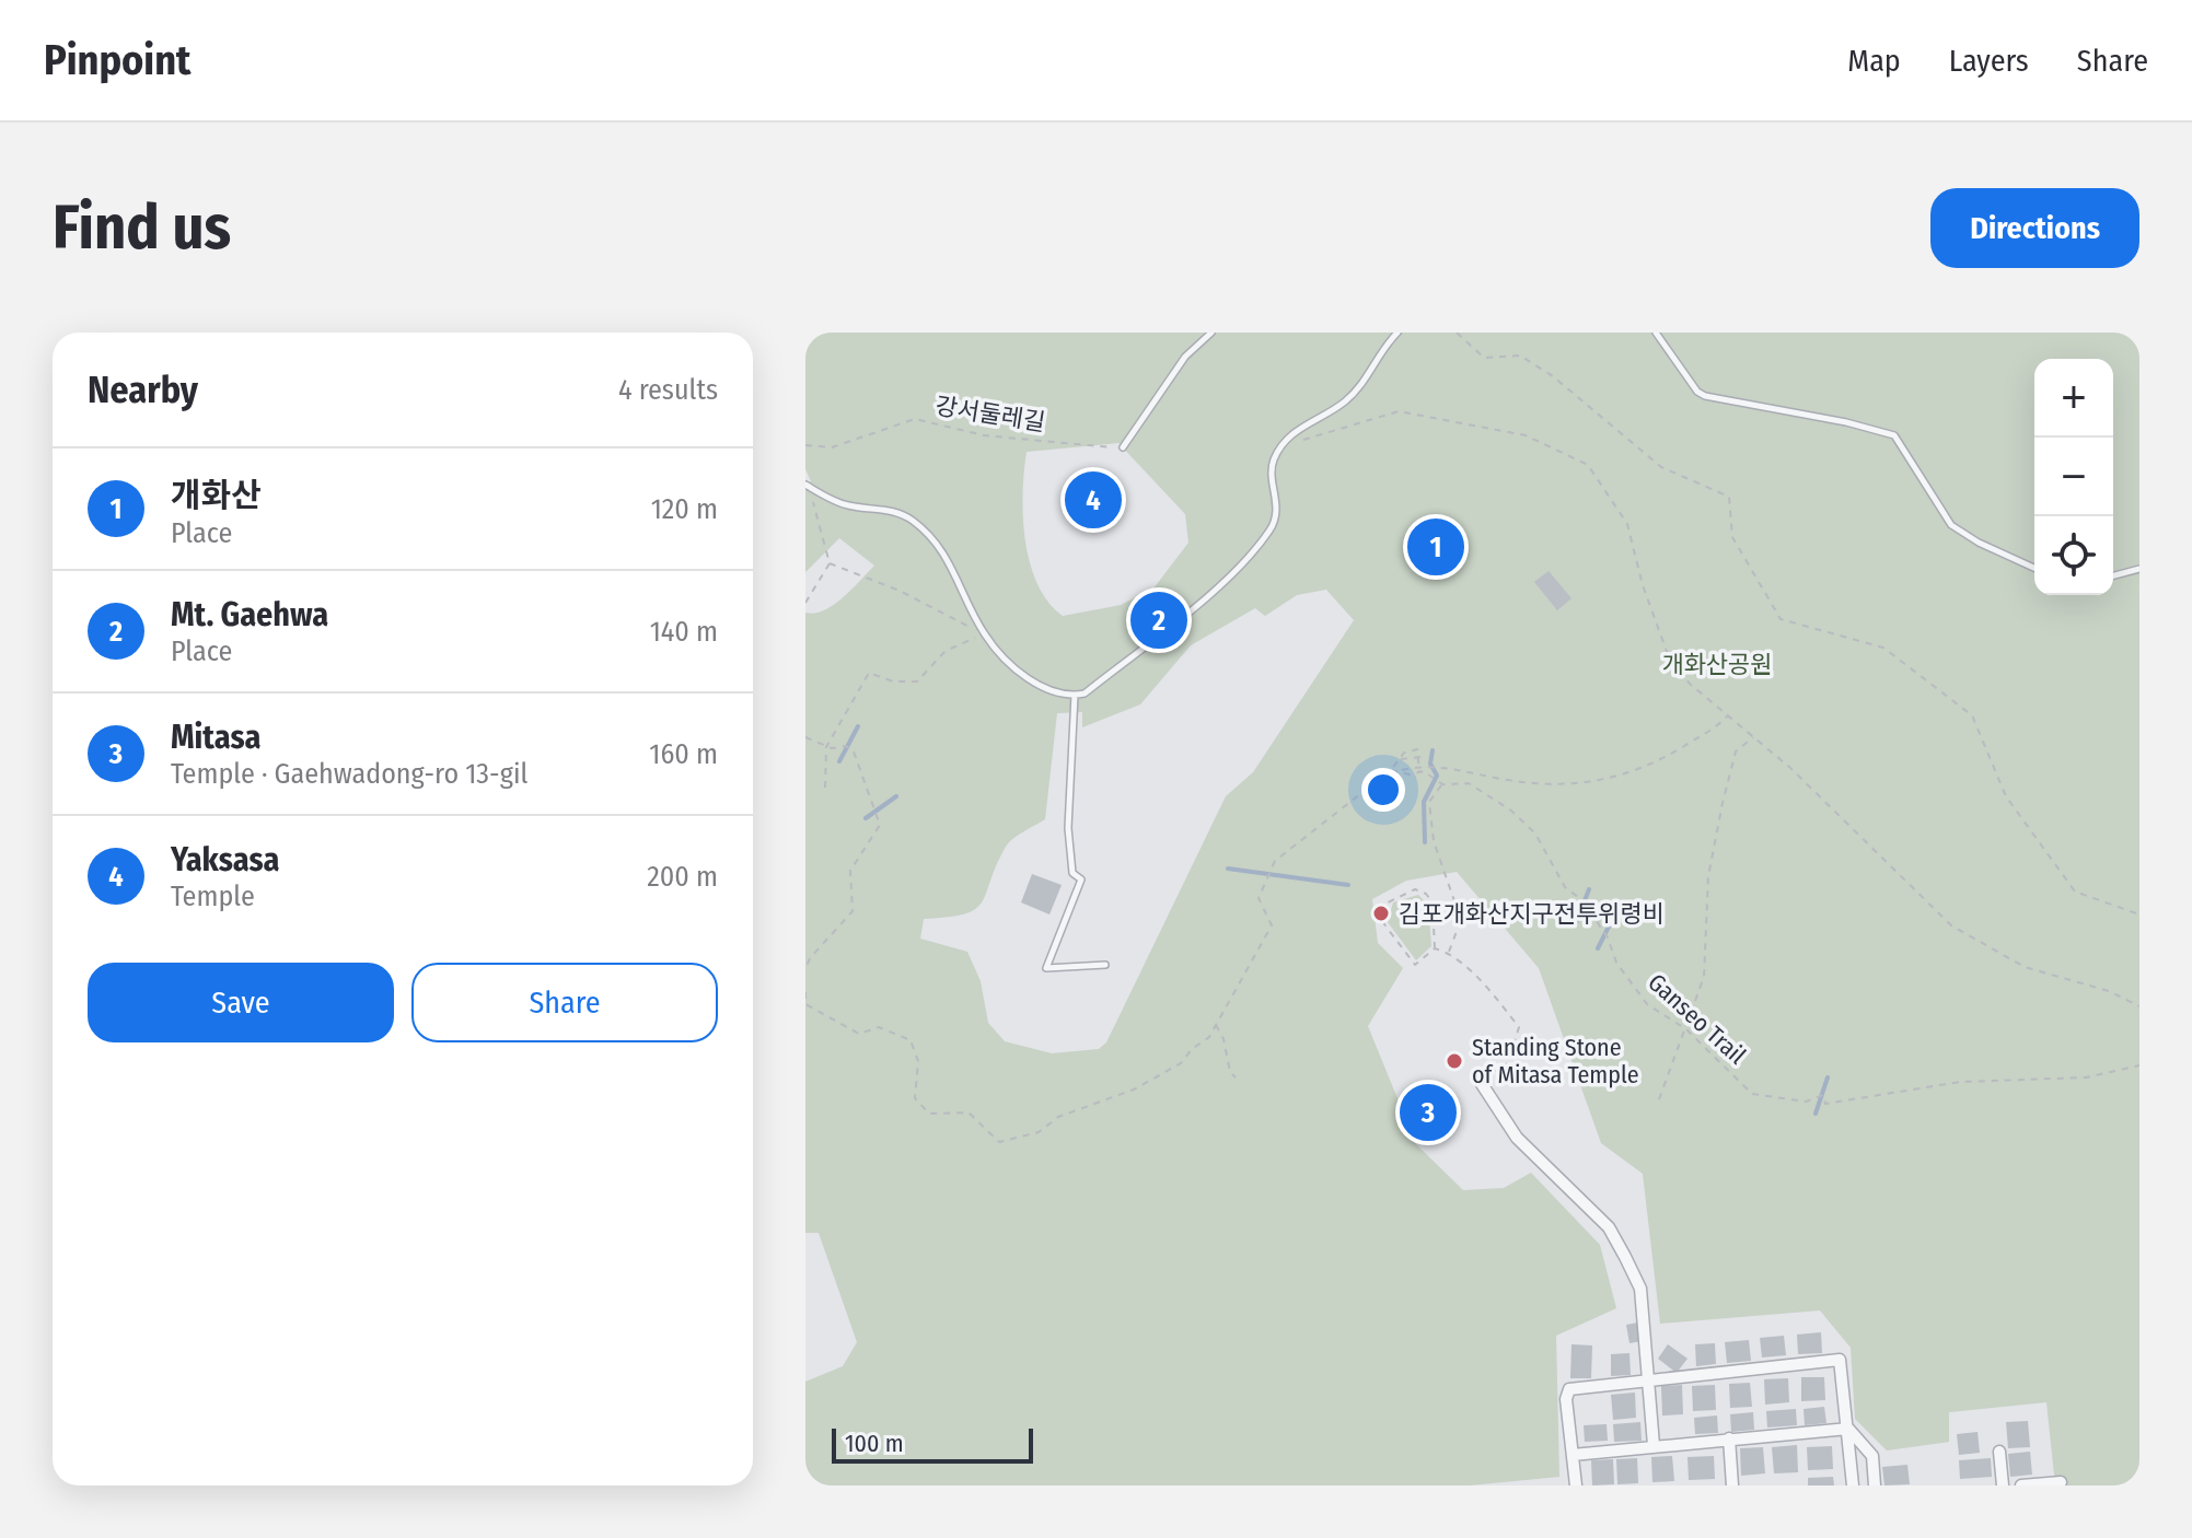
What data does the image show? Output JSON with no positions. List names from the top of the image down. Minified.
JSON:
{"streets":{"path":["강서둘레길","Ganseo Trail"]},"parks":["개화산공원"],"places":["김포개화산지구전투위령비","Standing Stone of Mitasa Temple"],"scale_bar":"100 m","page":{"header":"Pinpoint","nav":["Map","Layers","Share"],"buttons":["Directions",["Save","Share"]],"title":"Find us","heading":["Nearby","4 results"],"map_buttons":["+","−"],"list":[{"mark":"1","name":"개화산","note":"Place","value":"120 m"},{"mark":"2","name":"Mt. Gaehwa","note":"Place","value":"140 m"},{"mark":"3","name":"Mitasa","note":"Temple · Gaehwadong-ro 13-gil","value":"160 m"},{"mark":"4","name":"Yaksasa","note":"Temple","value":"200 m"}],"pins":["4","1","2","3"],"scale":"100 m"}}
